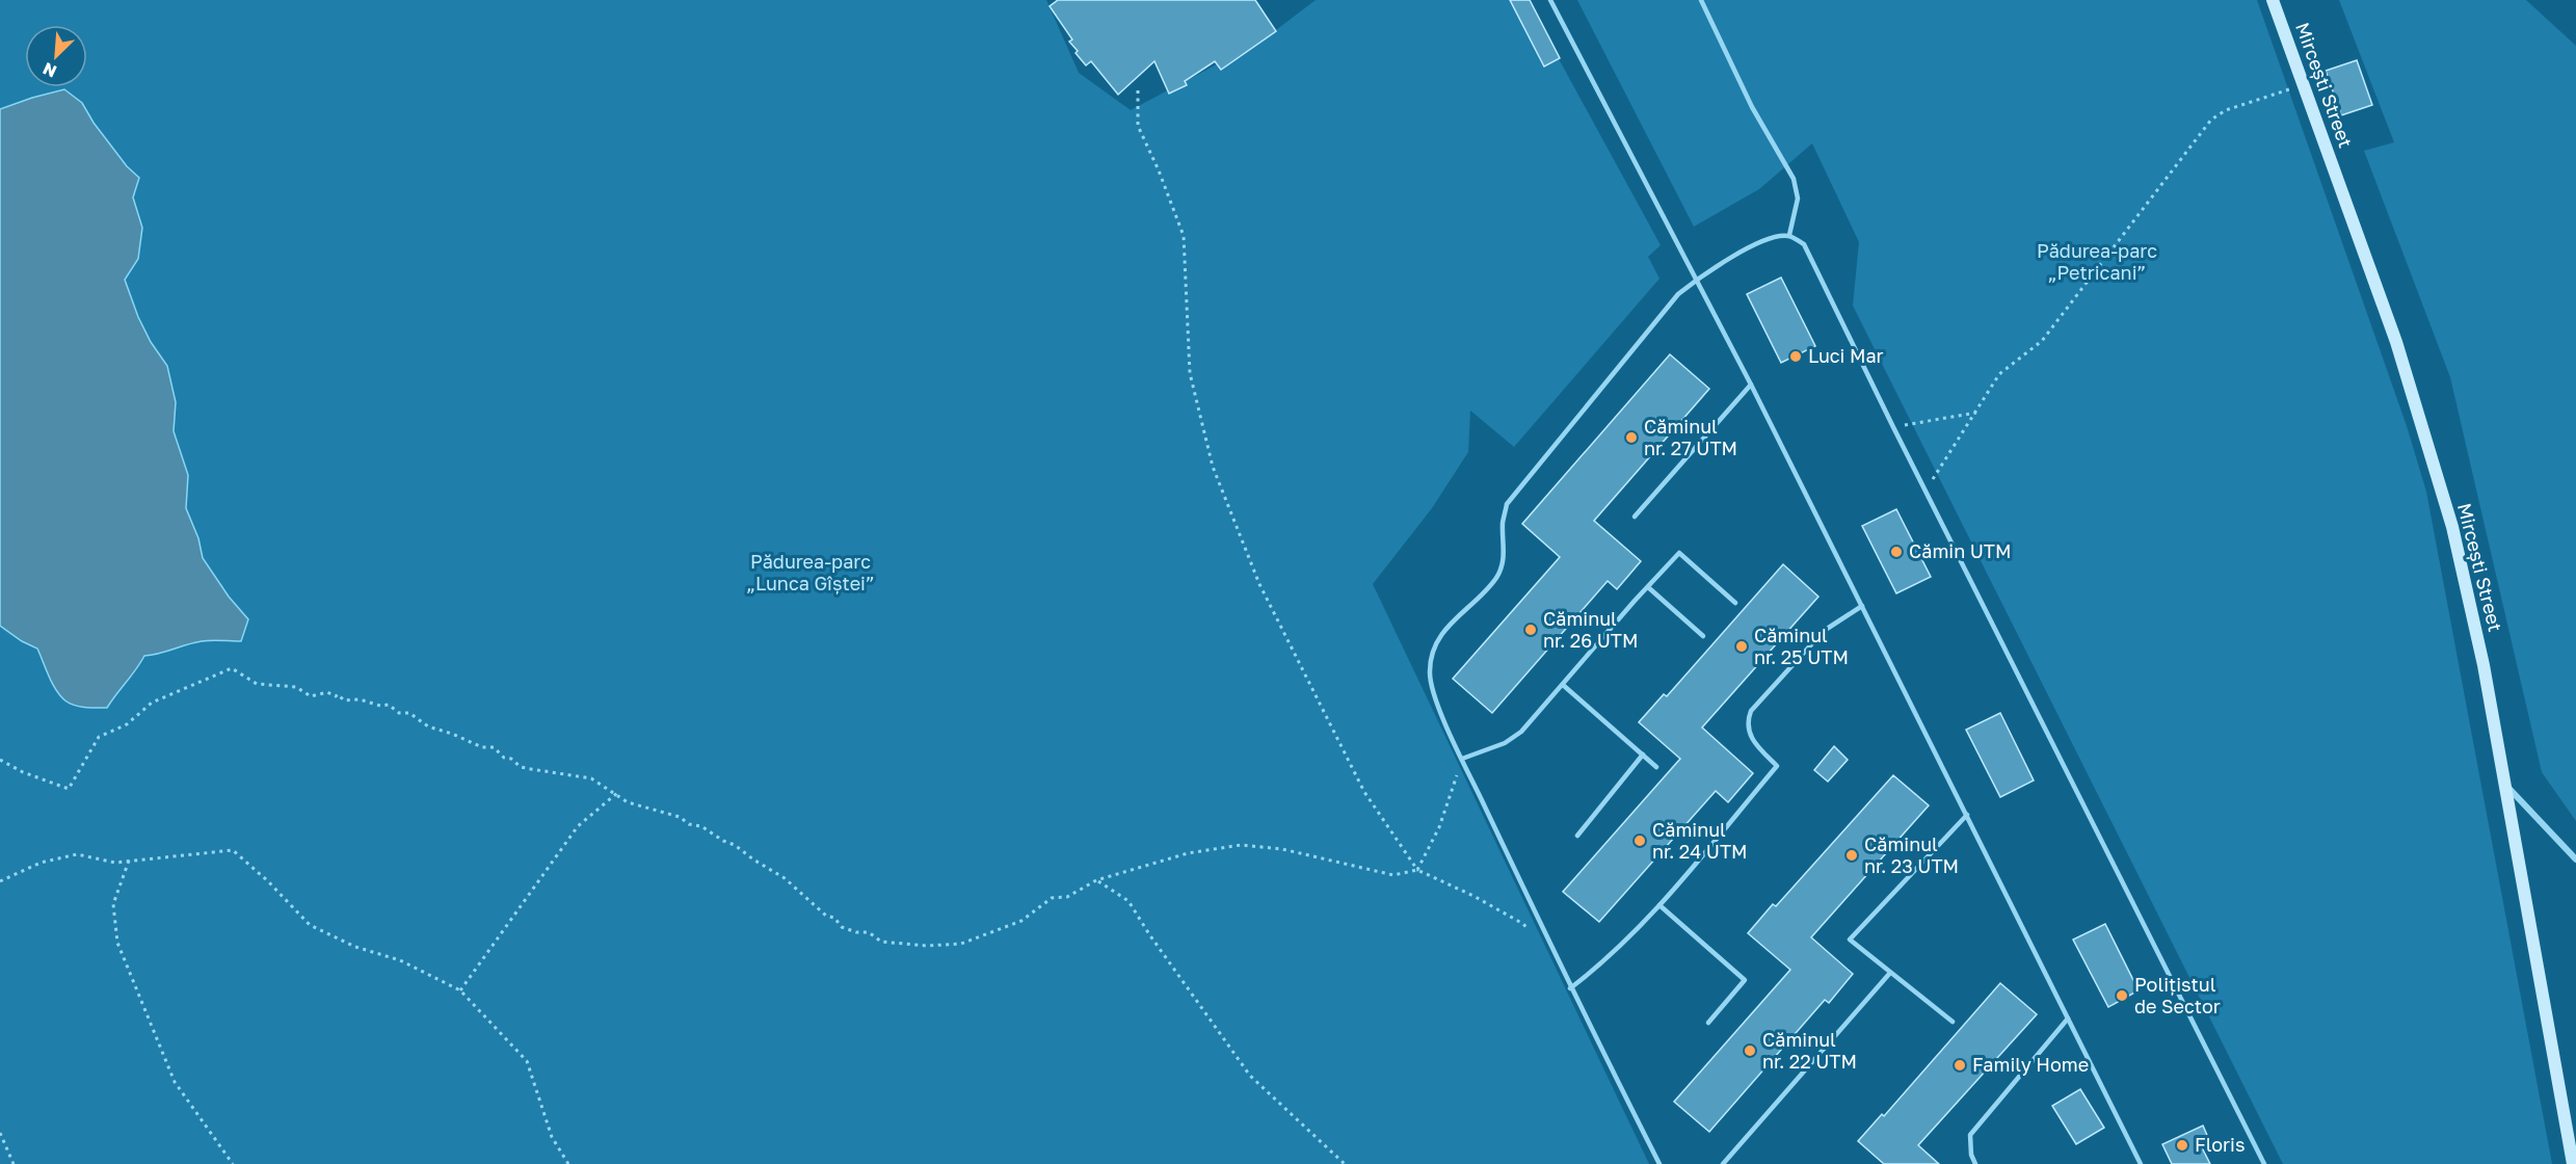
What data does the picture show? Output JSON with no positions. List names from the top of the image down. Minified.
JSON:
{"streets":{"main road":["Mircești Street"]},"parks":["Pădurea-parc „Petricani”","Pădurea-parc „Lunca Gîștei”"],"places":["Luci Mar","Căminul nr. 27 UTM","Cămin UTM","Căminul nr. 26 UTM","Căminul nr. 25 UTM","Căminul nr. 24 UTM","Căminul nr. 23 UTM","Polițistul de Sector","Căminul nr. 22 UTM","Family Home","Floris"],"north":"bottom left"}
